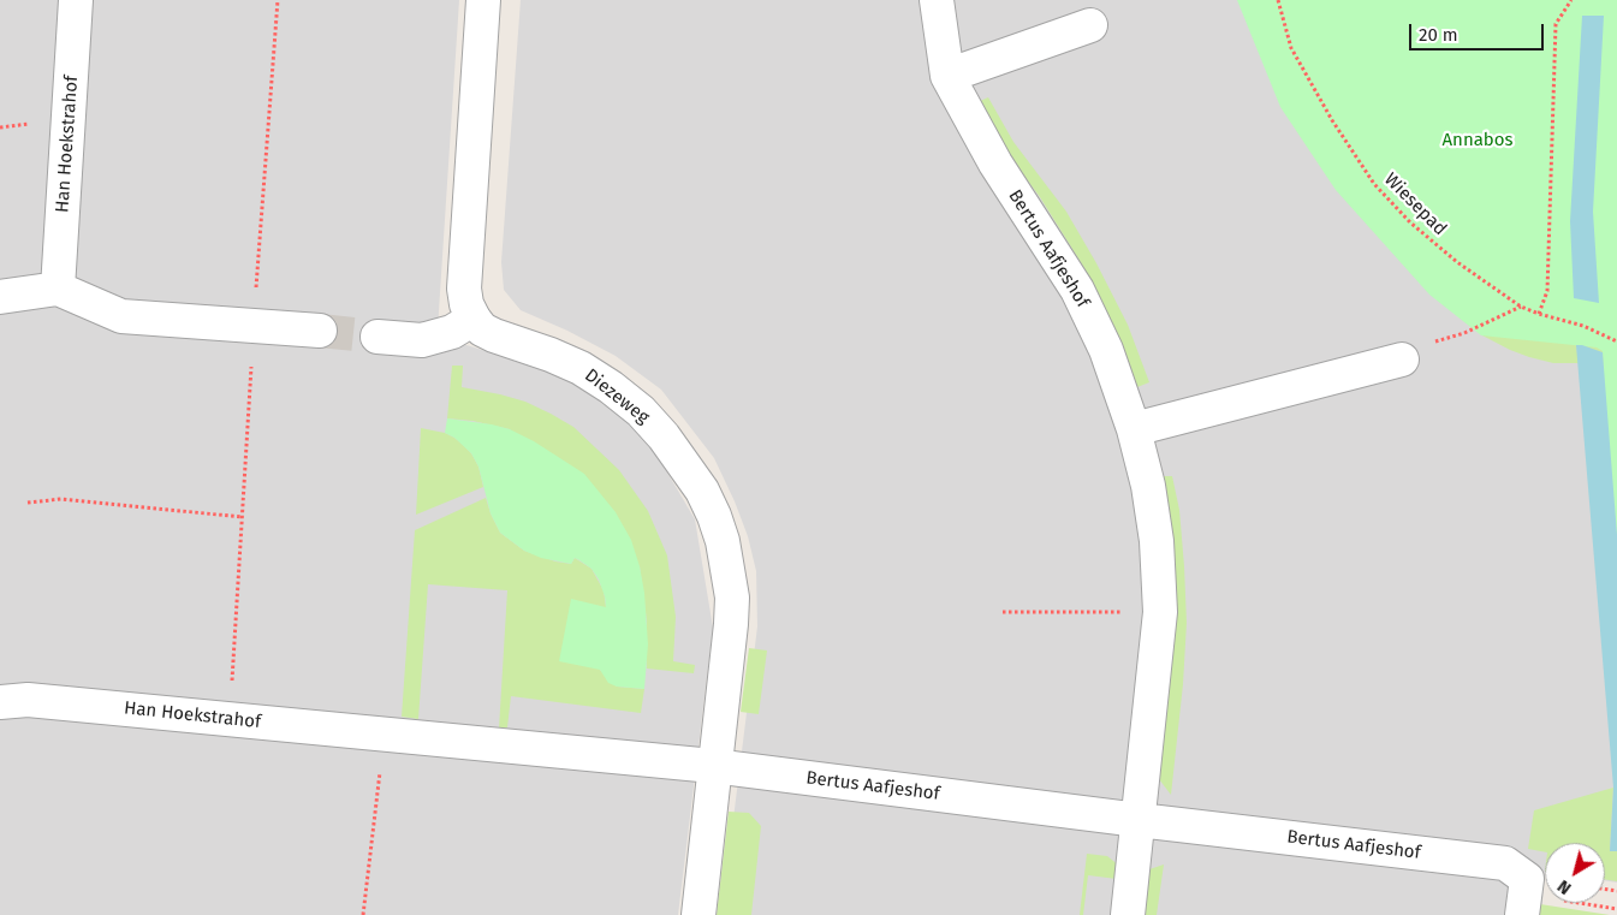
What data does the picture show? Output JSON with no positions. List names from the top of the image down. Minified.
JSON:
{"streets":{"street":["Han Hoekstrahof","Bertus Aafjeshof","Diezeweg"],"path":["Wiesepad"]},"crossings":[["Han Hoekstrahof","Bertus Aafjeshof"],["Han Hoekstrahof","Diezeweg"],["Bertus Aafjeshof","Diezeweg"]],"parks":["Annabos"],"scale_bar":"20 m","north":"bottom left"}
